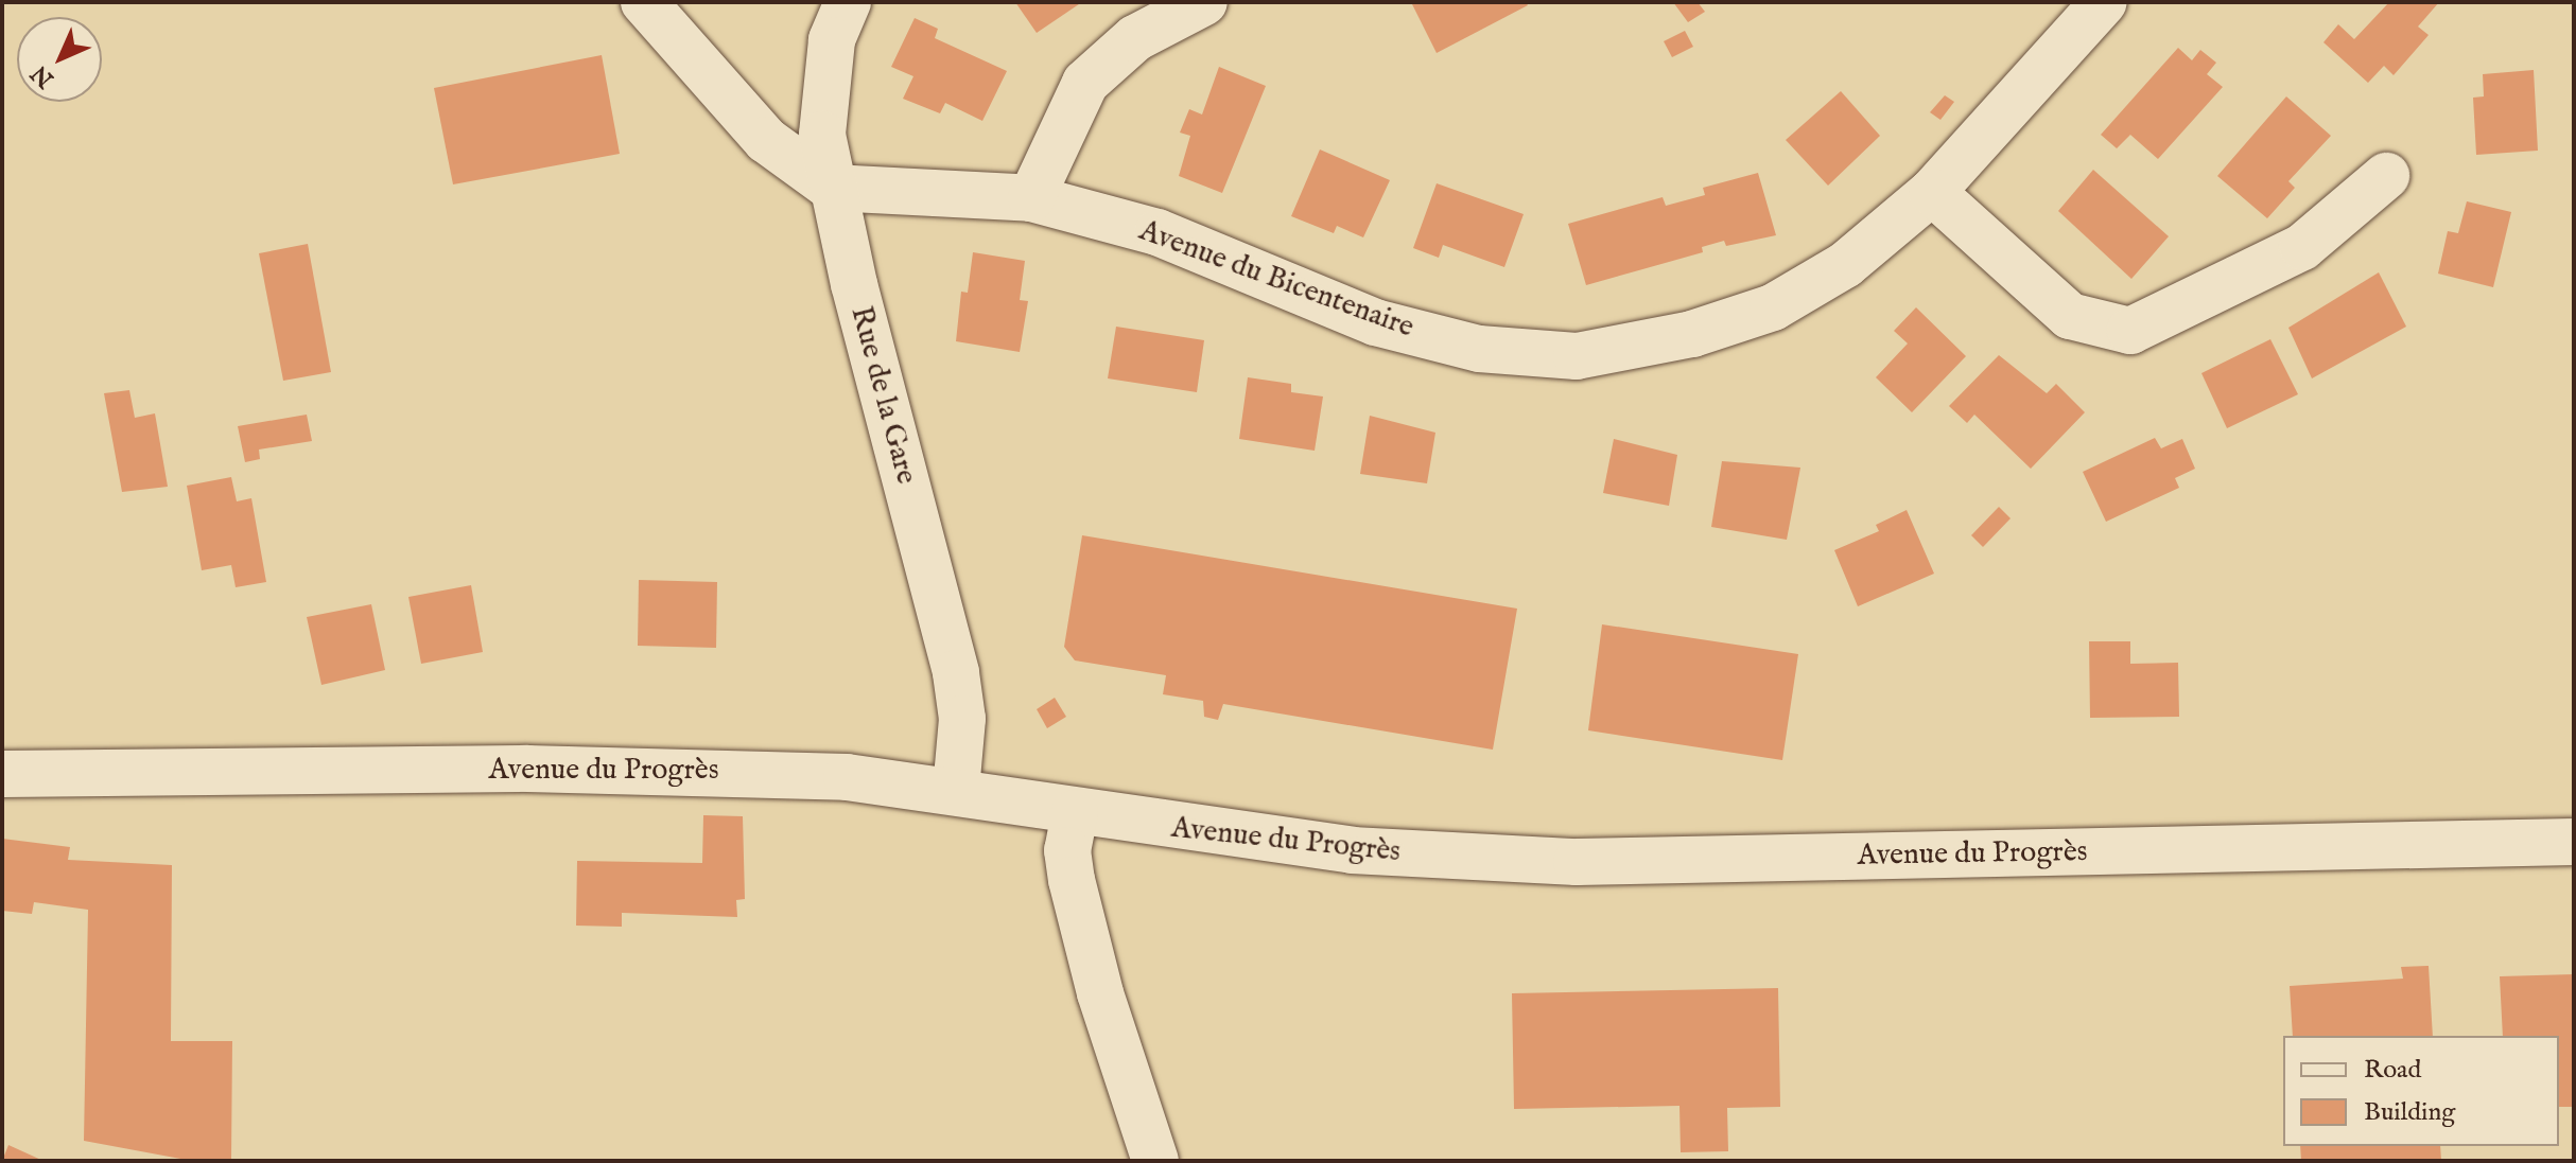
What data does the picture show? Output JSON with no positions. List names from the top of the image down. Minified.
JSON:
{"streets":{"street":["Avenue du Bicentenaire","Rue de la Gare","Avenue du Progrès"]},"crossings":[["Avenue du Bicentenaire","Rue de la Gare"],["Rue de la Gare","Avenue du Progrès"]],"legend":["Road","Building"],"north":"bottom left"}
